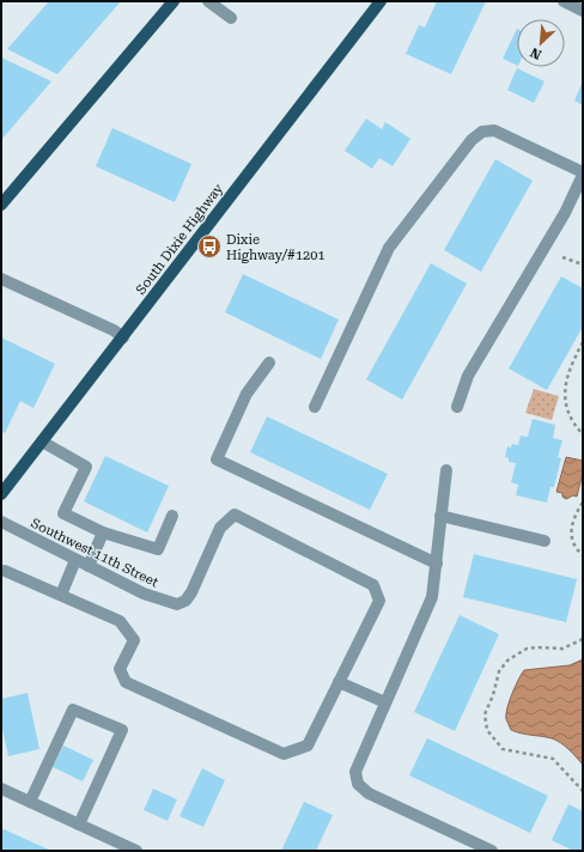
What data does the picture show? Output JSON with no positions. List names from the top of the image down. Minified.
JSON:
{"streets":{"main road":["South Dixie Highway"],"street":["Southwest 11th Street"]},"places":{"bus stop":["Dixie Highway/#1201"]},"north":"bottom left"}
